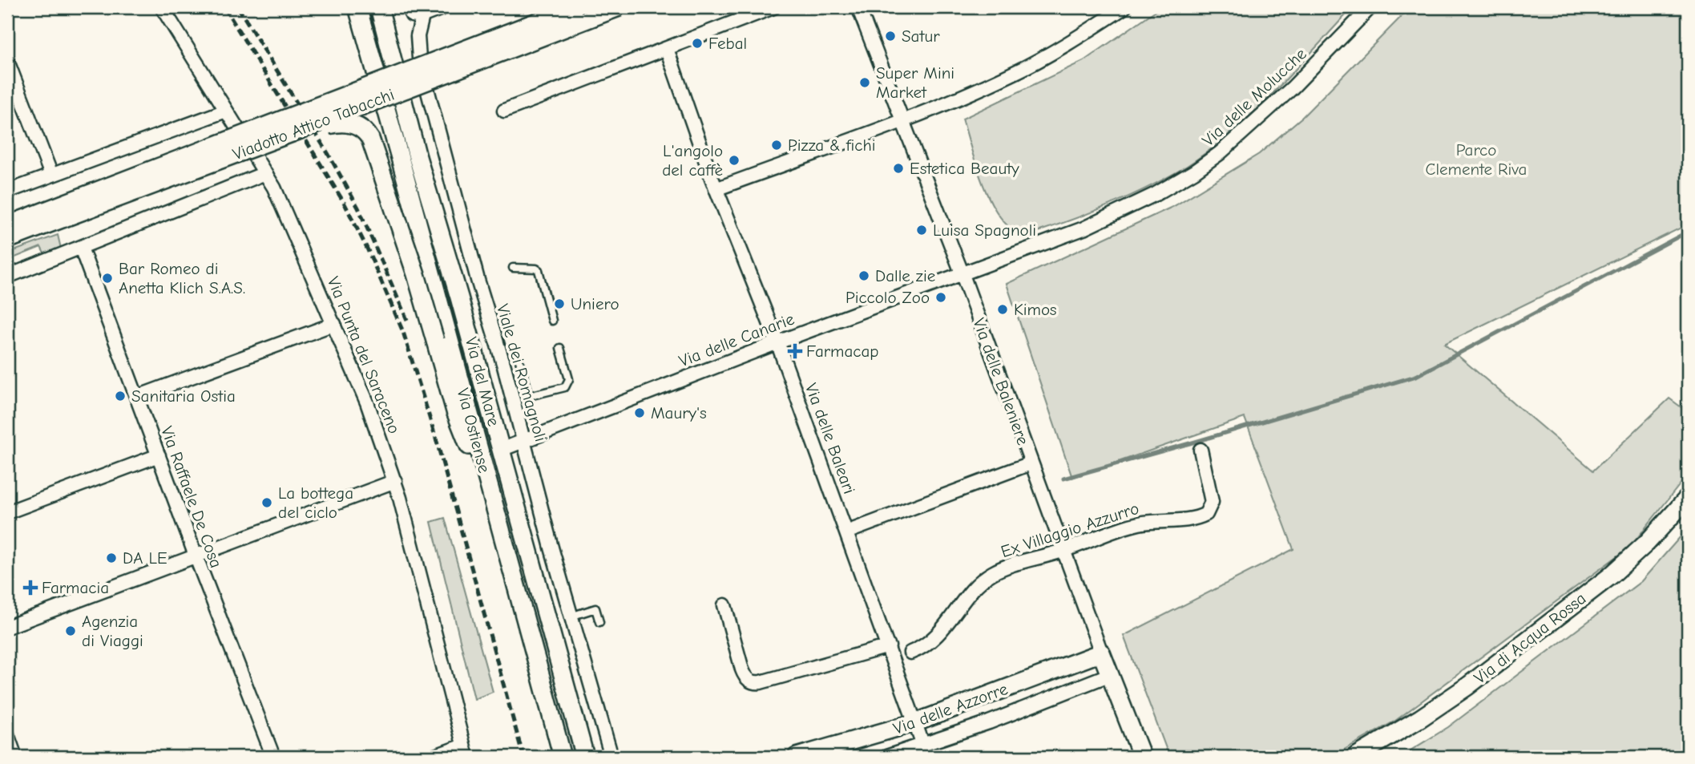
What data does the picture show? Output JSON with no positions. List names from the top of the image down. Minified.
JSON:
{"streets":{"street":["Via delle Molucche","Viadotto Attico Tabacchi","Via delle Canarie","Via Punta del Saraceno","Viale dei Romagnoli","Via del Mare","Via delle Baleniere","Via Ostiense","Via delle Baleari","Via Raffaele De Cosa","Ex Villaggio Azzurro","Via di Acqua Rossa","Via delle Azzorre"]},"crossings":[["Via delle Molucche","Via delle Canarie"],["Via delle Molucche","Via delle Baleniere"],["Via delle Canarie","Viale dei Romagnoli"],["Via delle Canarie","Via delle Baleniere"],["Via delle Canarie","Via delle Baleari"],["Via delle Baleniere","Ex Villaggio Azzurro"],["Via delle Baleniere","Via delle Azzorre"],["Via delle Baleari","Via delle Azzorre"]],"parks":["Parco Clemente Riva"],"places":{"other":["Satur","Febal","Super Mini Market","Pizza & fichi","L'angolo del caffè","Estetica Beauty","Luisa Spagnoli","Dalle zie","Bar Romeo di Anetta Klich S.A.S.","Piccolo Zoo","Uniero","Kimos","Sanitaria Ostia","Maury's","La bottega del ciclo","DA LE","Agenzia di Viaggi"],"health":["Farmacap","Farmacia"]}}
